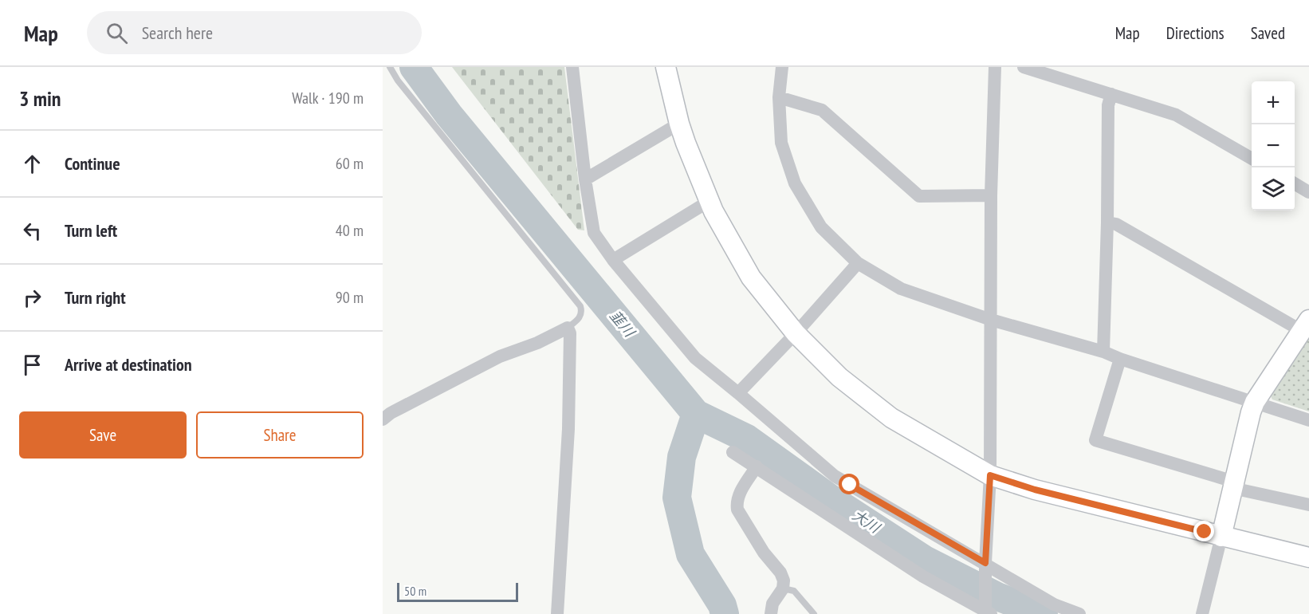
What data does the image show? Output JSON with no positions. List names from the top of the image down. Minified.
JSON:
{"water":["韮川","大川"],"scale_bar":"50 m","page":{"header":"Map","search":"Search here","nav":["Map","Directions","Saved"],"heading":["3 min","Walk · 190 m"],"map_buttons":["+","−"],"list":[["Continue","60 m"],["Turn left","40 m"],["Turn right","90 m"],"Arrive at destination"],"buttons":["Save","Share"],"scale":"50 m"}}
